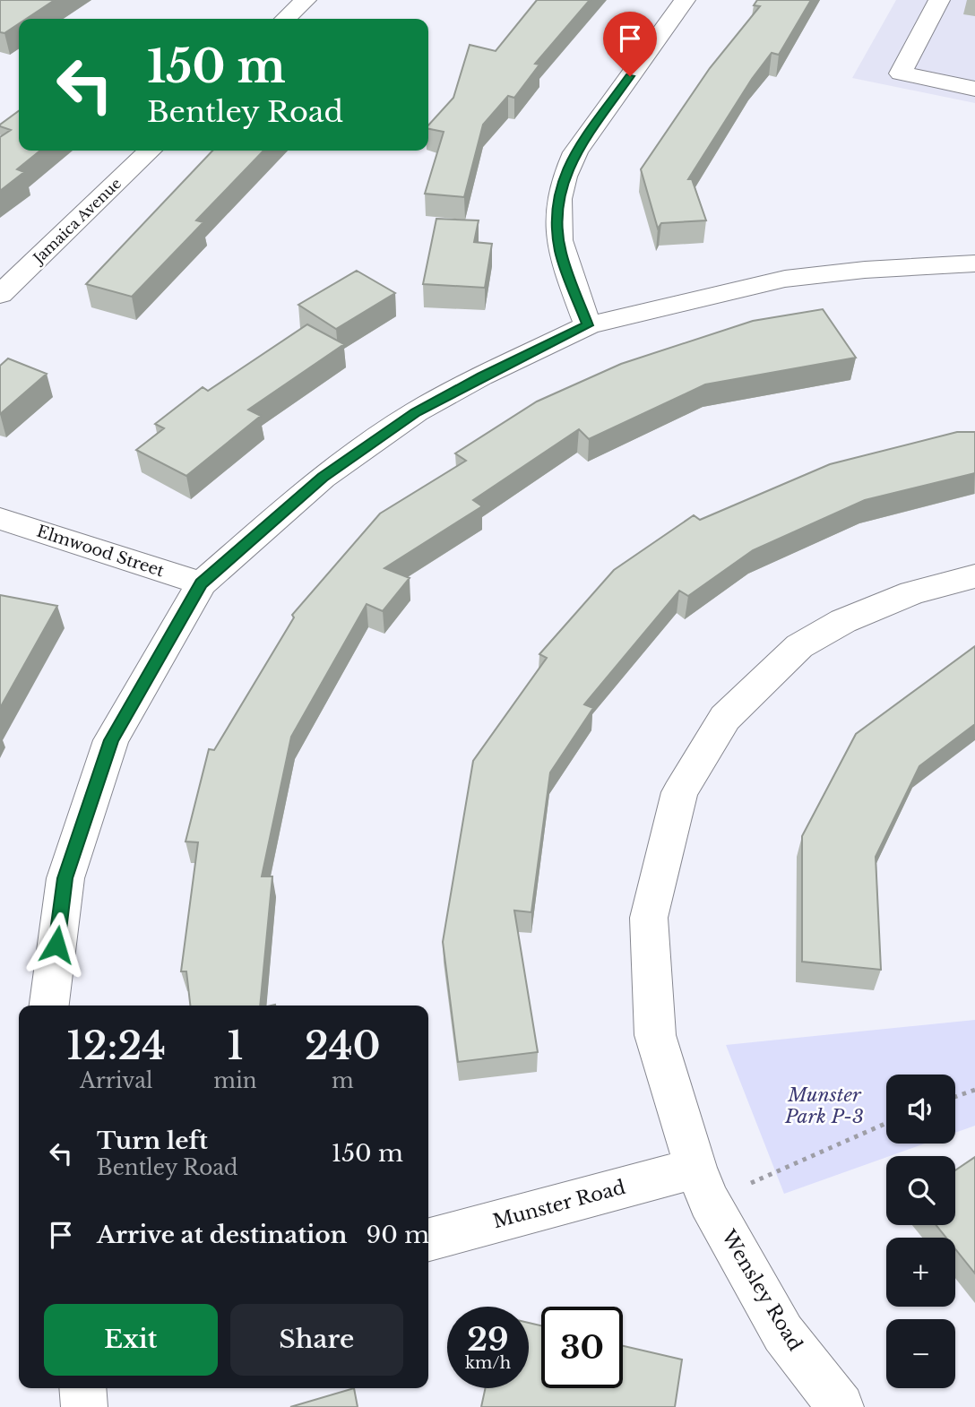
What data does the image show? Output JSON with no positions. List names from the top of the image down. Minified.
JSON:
{"streets":{"street":["Jamaica Avenue","Elmwood Street","Munster Road","Wensley Road"]},"crossings":[["Munster Road","Wensley Road"]],"parks":["Munster Park P-3"],"page":{"turn":["150 m","Bentley Road"],"eta":["12:24","Arrival","1","min","240","m"],"map_buttons":["+","−"],"list":[{"name":"Turn left","note":"Bentley Road","value":"150 m"},{"name":"Arrive at destination","value":"90 m"}],"buttons":["Exit","Share"],"speed":"29 km/h","limit":"30"}}
